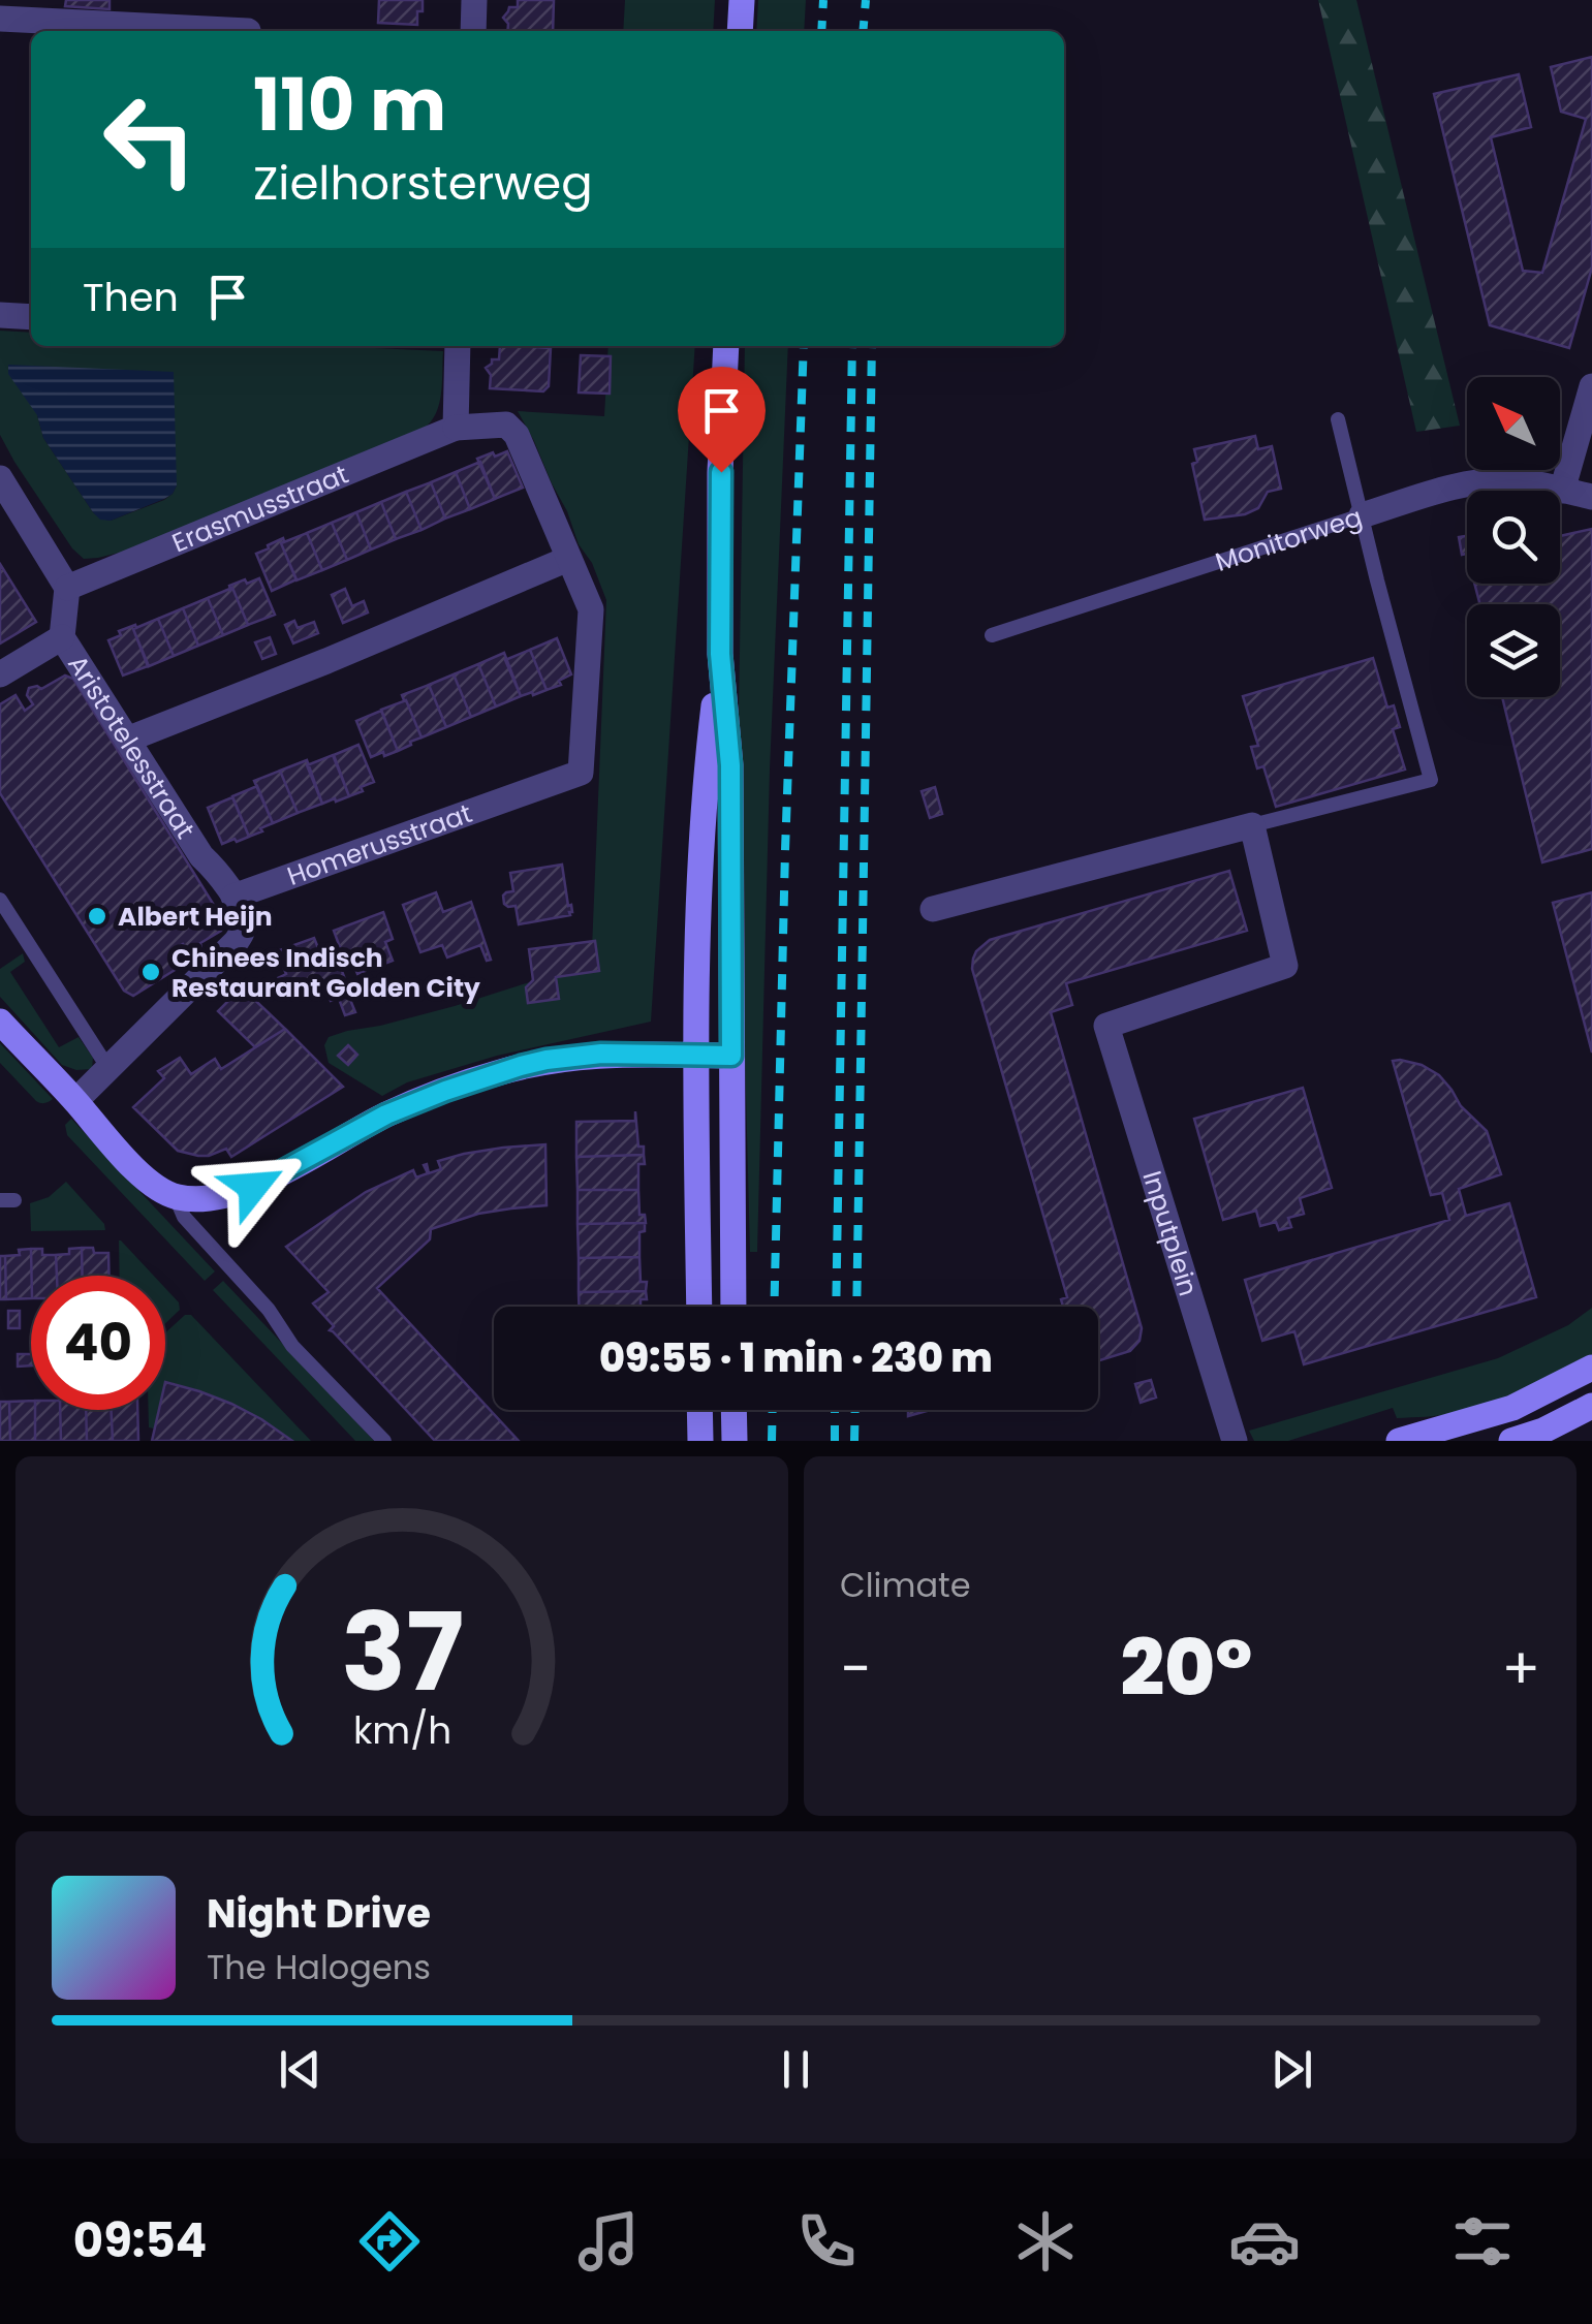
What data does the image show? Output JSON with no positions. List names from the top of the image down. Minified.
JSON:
{"streets":{"street":["Erasmusstraat","Monitorweg","Aristotelesstraat","Homerusstraat","Inputplein"]},"crossings":[["Erasmusstraat","Aristotelesstraat"],["Erasmusstraat","Homerusstraat"],["Aristotelesstraat","Homerusstraat"]],"places":["Albert Heijn","Chinees Indisch Restaurant Golden City"],"north":"top left","page":{"turn":["110 m","Zielhorsterweg"],"then":"Then","limit":"40","trip":"09:55 · 1 min · 230 m","tile":"Climate","heat":["−","20°","+"],"song":["Night Drive","The Halogens"],"tabs":"09:54","gauge":["37","km/h"]}}
